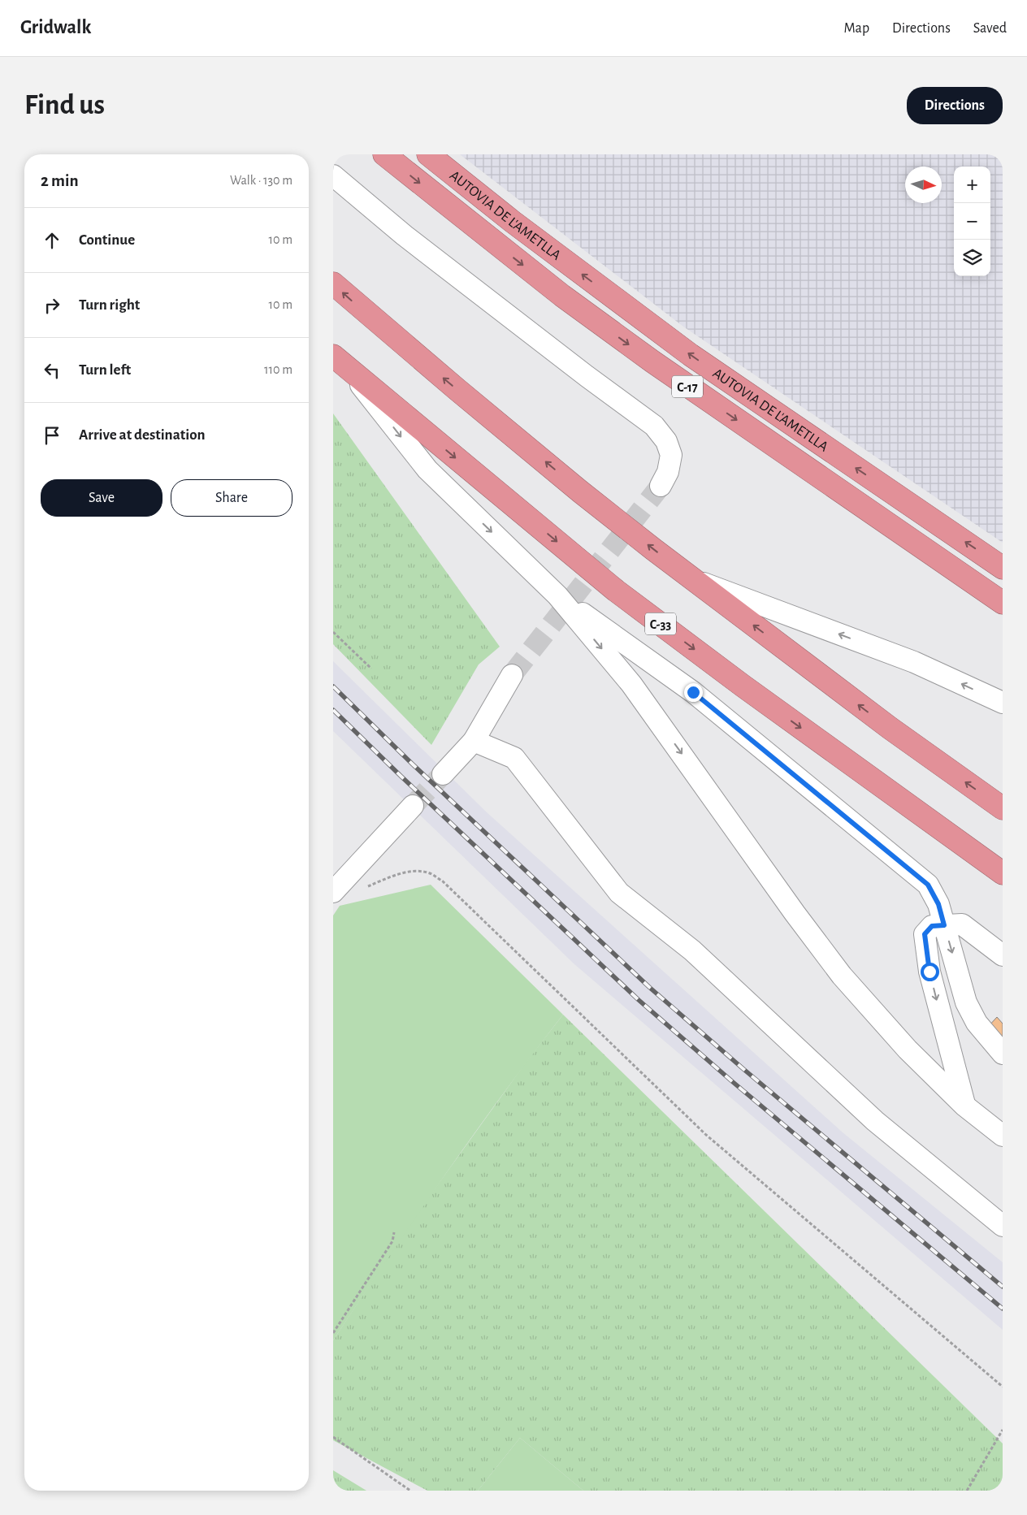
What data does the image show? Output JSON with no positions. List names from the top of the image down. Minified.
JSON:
{"streets":{"highway":["AUTOVIA DE L'AMETLLA","C-17","C-33"]},"north":"right","page":{"header":"Gridwalk","nav":["Map","Directions","Saved"],"buttons":["Directions",["Save","Share"]],"title":"Find us","heading":["2 min","Walk · 130 m"],"map_buttons":["+","−"],"list":[["Continue","10 m"],["Turn right","10 m"],["Turn left","110 m"],"Arrive at destination"]}}
